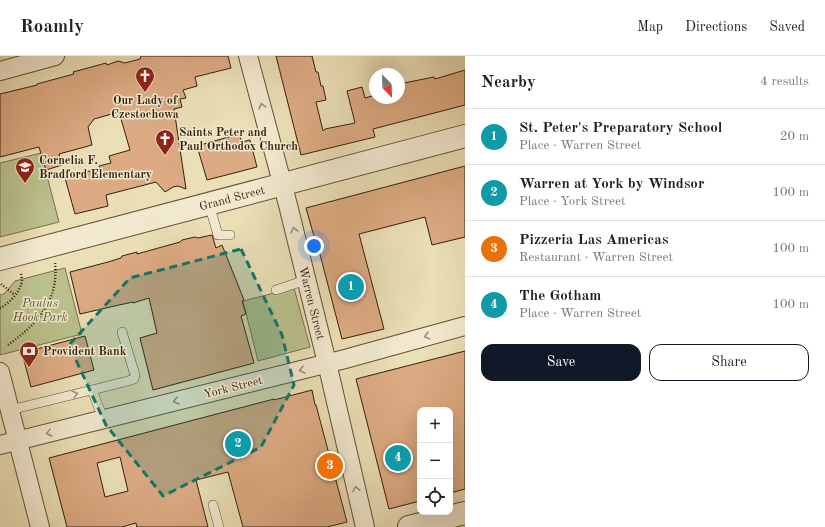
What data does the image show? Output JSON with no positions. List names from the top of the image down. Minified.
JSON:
{"streets":{"street":["Grand Street","Warren Street","York Street"]},"crossings":[["Grand Street","Warren Street"],["Warren Street","York Street"]],"one_way":["Warren Street","York Street"],"parks":["Paulus Hook Park"],"places":{"church":["Our Lady of Czestochowa","Saints Peter and Paul Orthodox Church"],"school or university":["Cornelia F. Bradford Elementary"],"bank":["Provident Bank"]},"north":"bottom right","page":{"header":"Roamly","nav":["Map","Directions","Saved"],"heading":["Nearby","4 results"],"list":[{"mark":"1","name":"St. Peter's Preparatory School","note":"Place · Warren Street","value":"20 m"},{"mark":"2","name":"Warren at York by Windsor","note":"Place · York Street","value":"100 m"},{"mark":"3","name":"Pizzeria Las Americas","note":"Restaurant · Warren Street","value":"100 m"},{"mark":"4","name":"The Gotham","note":"Place · Warren Street","value":"100 m"}],"pins":["1","2","4","3"],"buttons":["Save","Share"],"map_buttons":["+","−"]}}
